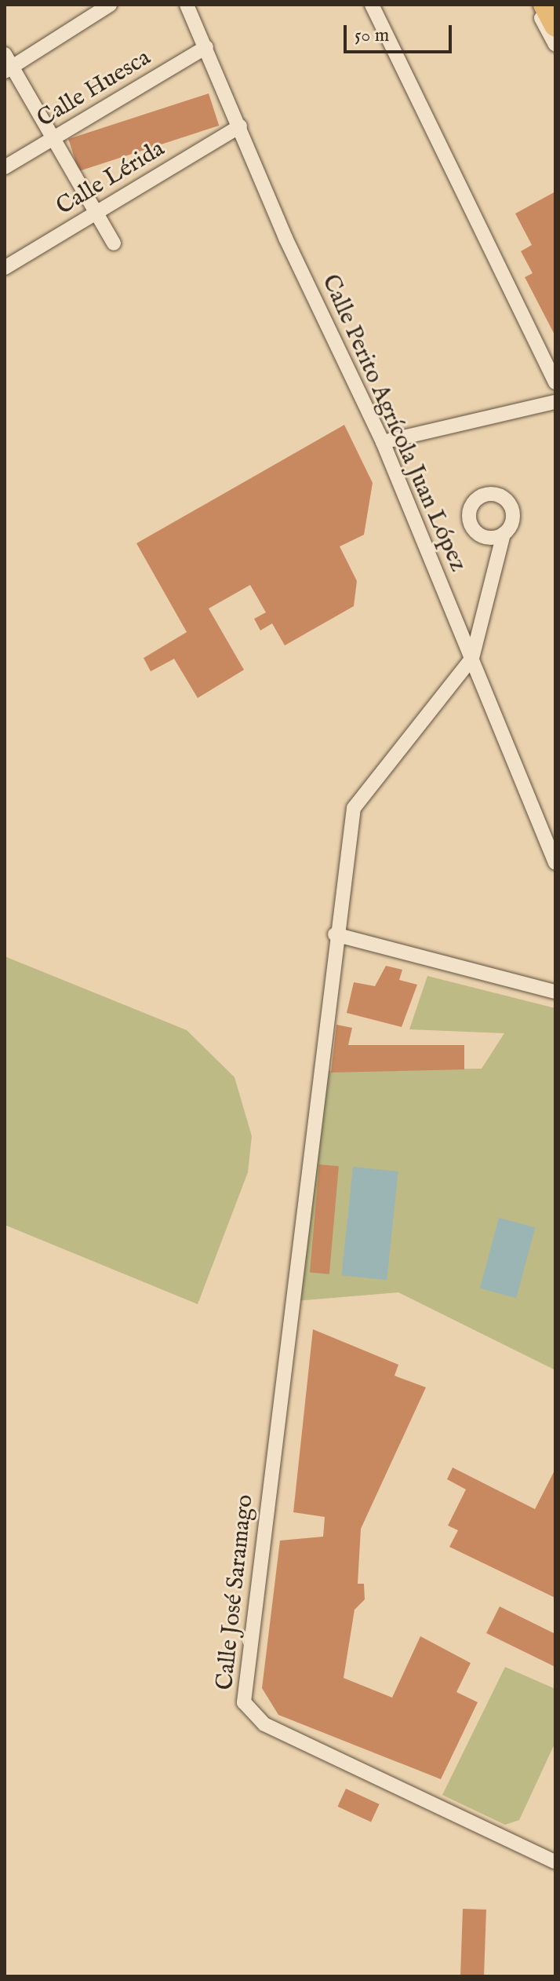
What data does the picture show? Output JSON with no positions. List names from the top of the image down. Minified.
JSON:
{"streets":{"street":["Calle Huesca","Calle Lérida","Calle Perito Agrícola Juan López","Calle José Saramago"]},"crossings":[["Calle Huesca","Calle Perito Agrícola Juan López"],["Calle Lérida","Calle Perito Agrícola Juan López"],["Calle Perito Agrícola Juan López","Calle José Saramago"]],"scale_bar":"50 m"}
